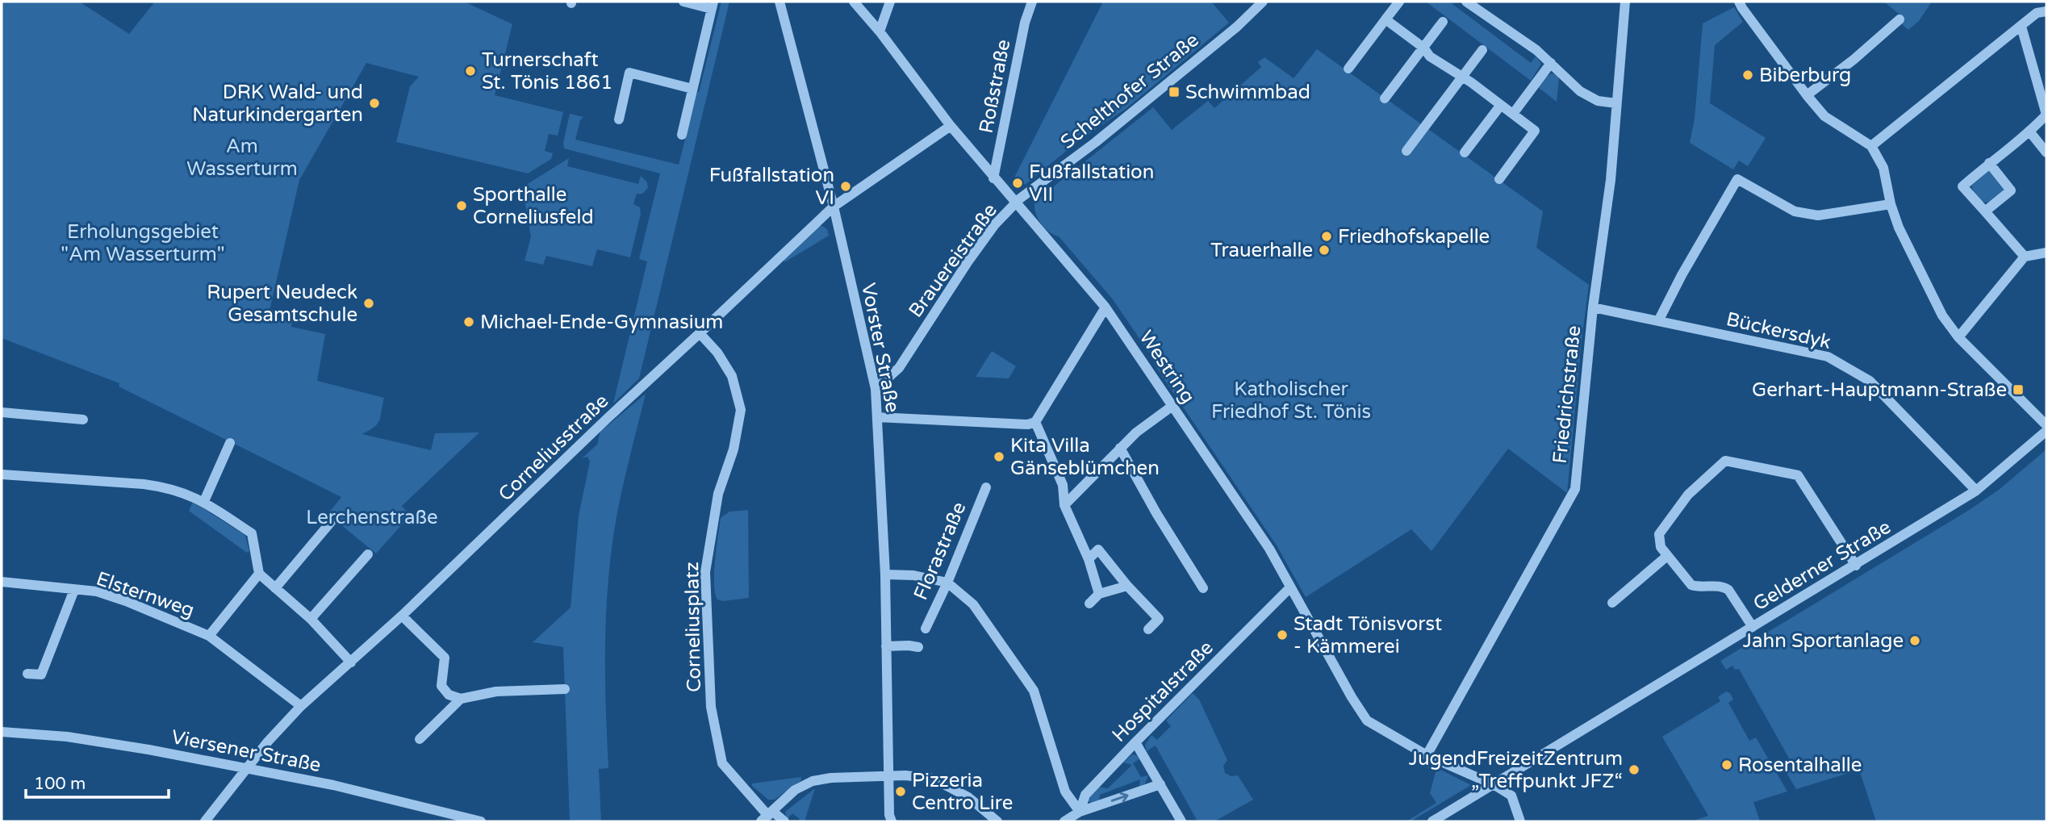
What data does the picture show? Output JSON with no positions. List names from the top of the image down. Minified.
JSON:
{"streets":{"street":["Roßstraße","Schelthofer Straße","Brauereistraße","Bückersdyk","Vorster Straße","Westring","Friedrichstraße","Corneliusstraße","Florastraße","Gelderner Straße","Elsternweg","Corneliusplatz","Hospitalstraße","Viersener Straße"]},"crossings":[["Roßstraße","Westring"],["Schelthofer Straße","Brauereistraße"],["Schelthofer Straße","Westring"],["Brauereistraße","Vorster Straße"],["Brauereistraße","Westring"],["Bückersdyk","Friedrichstraße"],["Bückersdyk","Gelderner Straße"],["Vorster Straße","Corneliusstraße"],["Westring","Friedrichstraße"],["Westring","Corneliusstraße"],["Westring","Gelderner Straße"],["Westring","Hospitalstraße"],["Corneliusstraße","Elsternweg"],["Corneliusstraße","Corneliusplatz"],["Corneliusstraße","Viersener Straße"]],"parks":["Am Wasserturm","Erholungsgebiet \"Am Wasserturm\"","Katholischer Friedhof St. Tönis","Lerchenstraße"],"places":{"other":["Turnerschaft St. Tönis 1861","Biberburg","DRK Wald- und Naturkindergarten","Fußfallstation VII","Fußfallstation VI","Sporthalle Corneliusfeld","Friedhofskapelle","Trauerhalle","Rupert Neudeck Gesamtschule","Michael-Ende-Gymnasium","Kita Villa Gänseblümchen","Stadt Tönisvorst - Kämmerei","Jahn Sportanlage","Rosentalhalle","JugendFreizeitZentrum „Treffpunkt JFZ“","Pizzeria Centro Lire"],"transit":["Schwimmbad","Gerhart-Hauptmann-Straße"]},"scale_bar":"100 m"}
